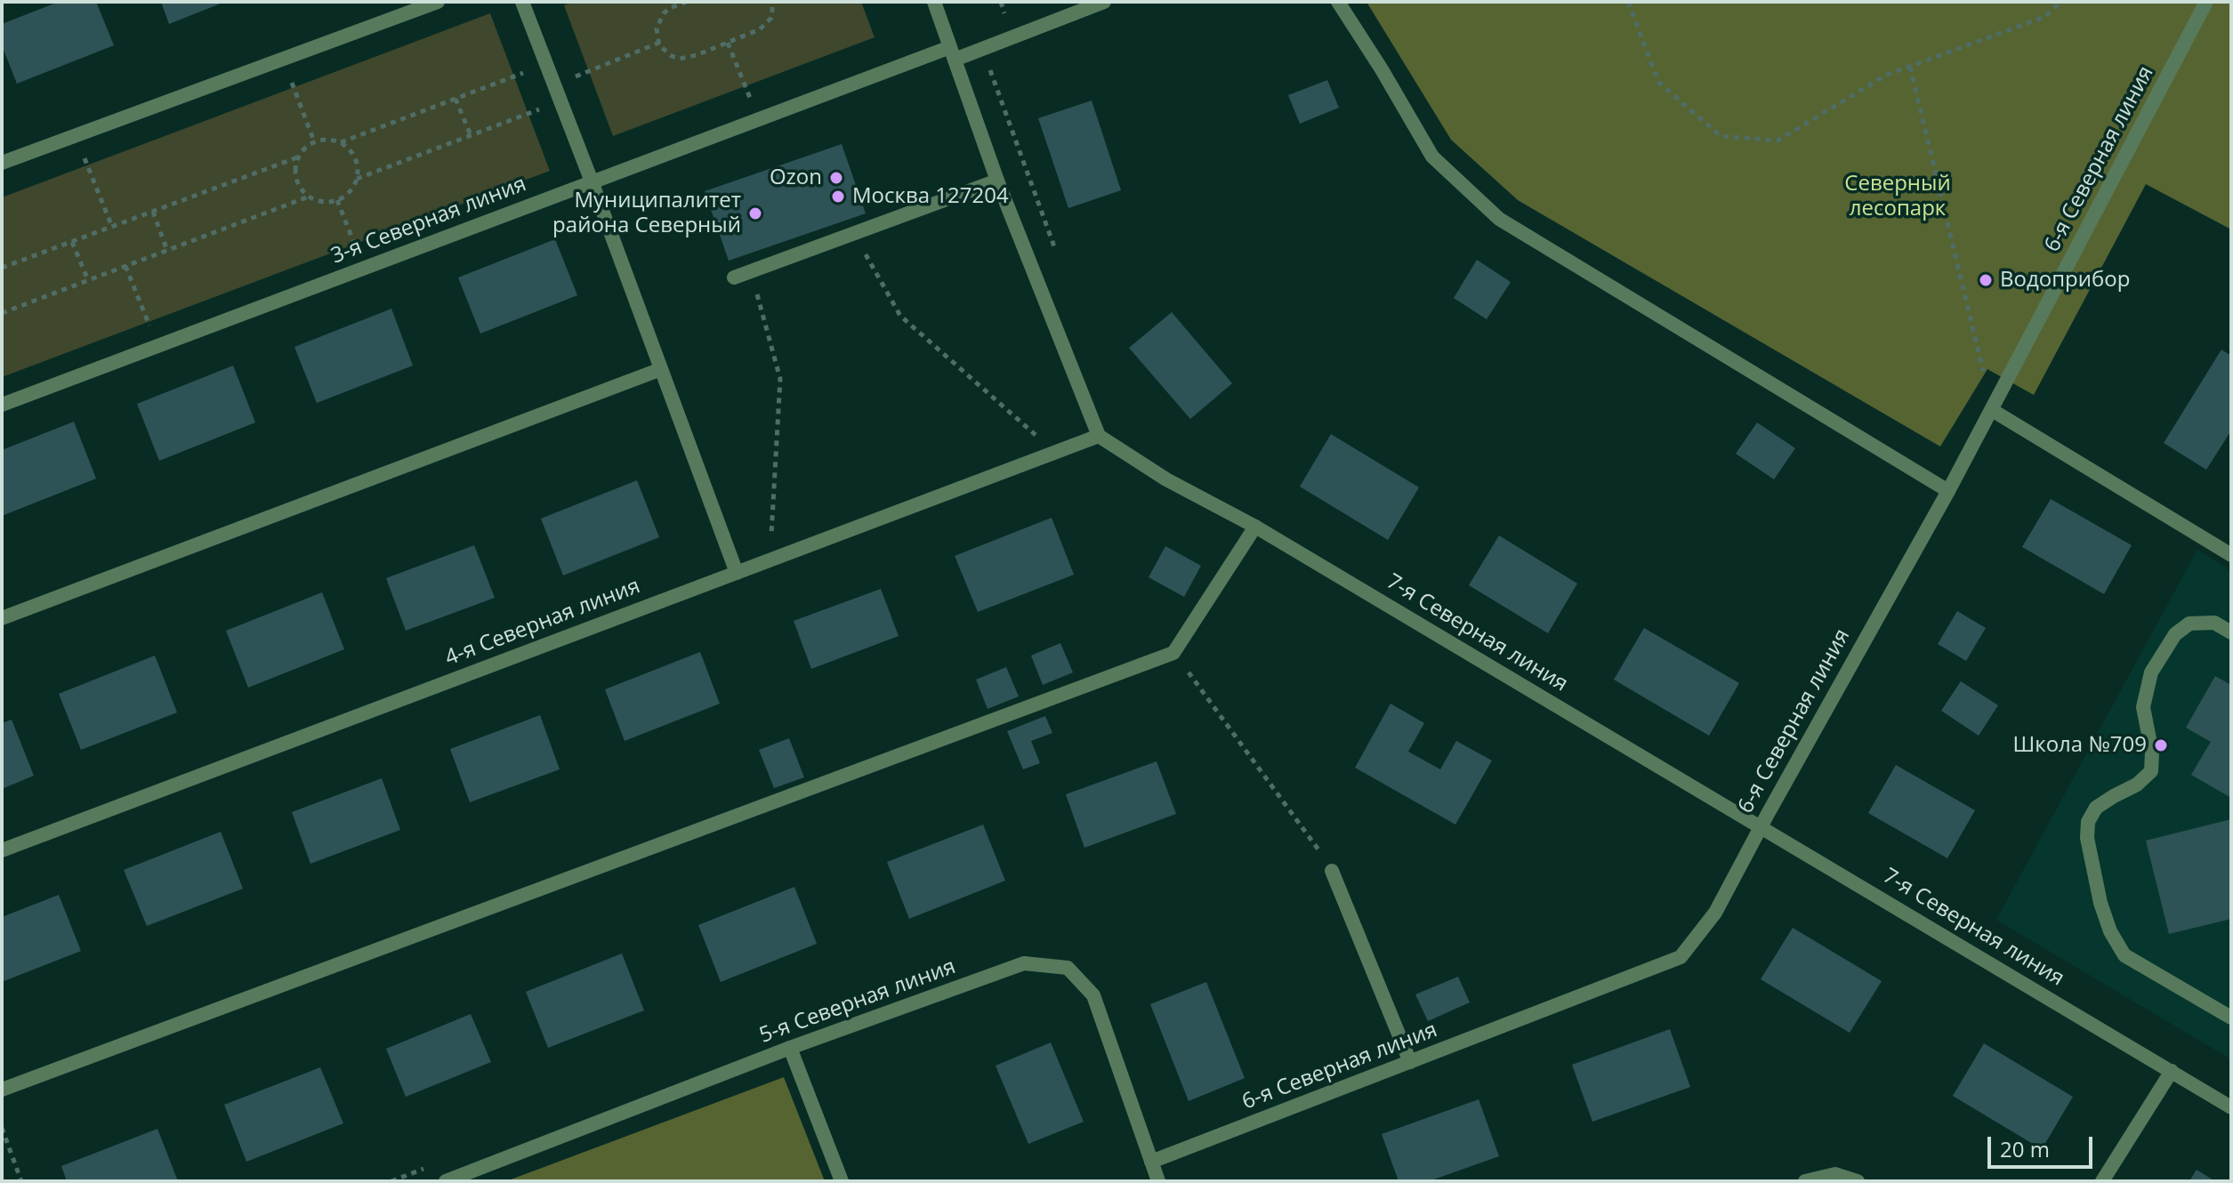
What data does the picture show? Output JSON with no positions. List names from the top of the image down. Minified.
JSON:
{"streets":{"street":["6-я Северная линия","3-я Северная линия","4-я Северная линия","7-я Северная линия","5-я Северная линия"]},"crossings":[["6-я Северная линия","7-я Северная линия"],["6-я Северная линия","5-я Северная линия"],["4-я Северная линия","7-я Северная линия"]],"parks":["Северный лесопарк"],"places":["Ozon","Москва 127204","Муниципалитет района Северный","Водоприбор","Школа №709"],"scale_bar":"20 m"}
